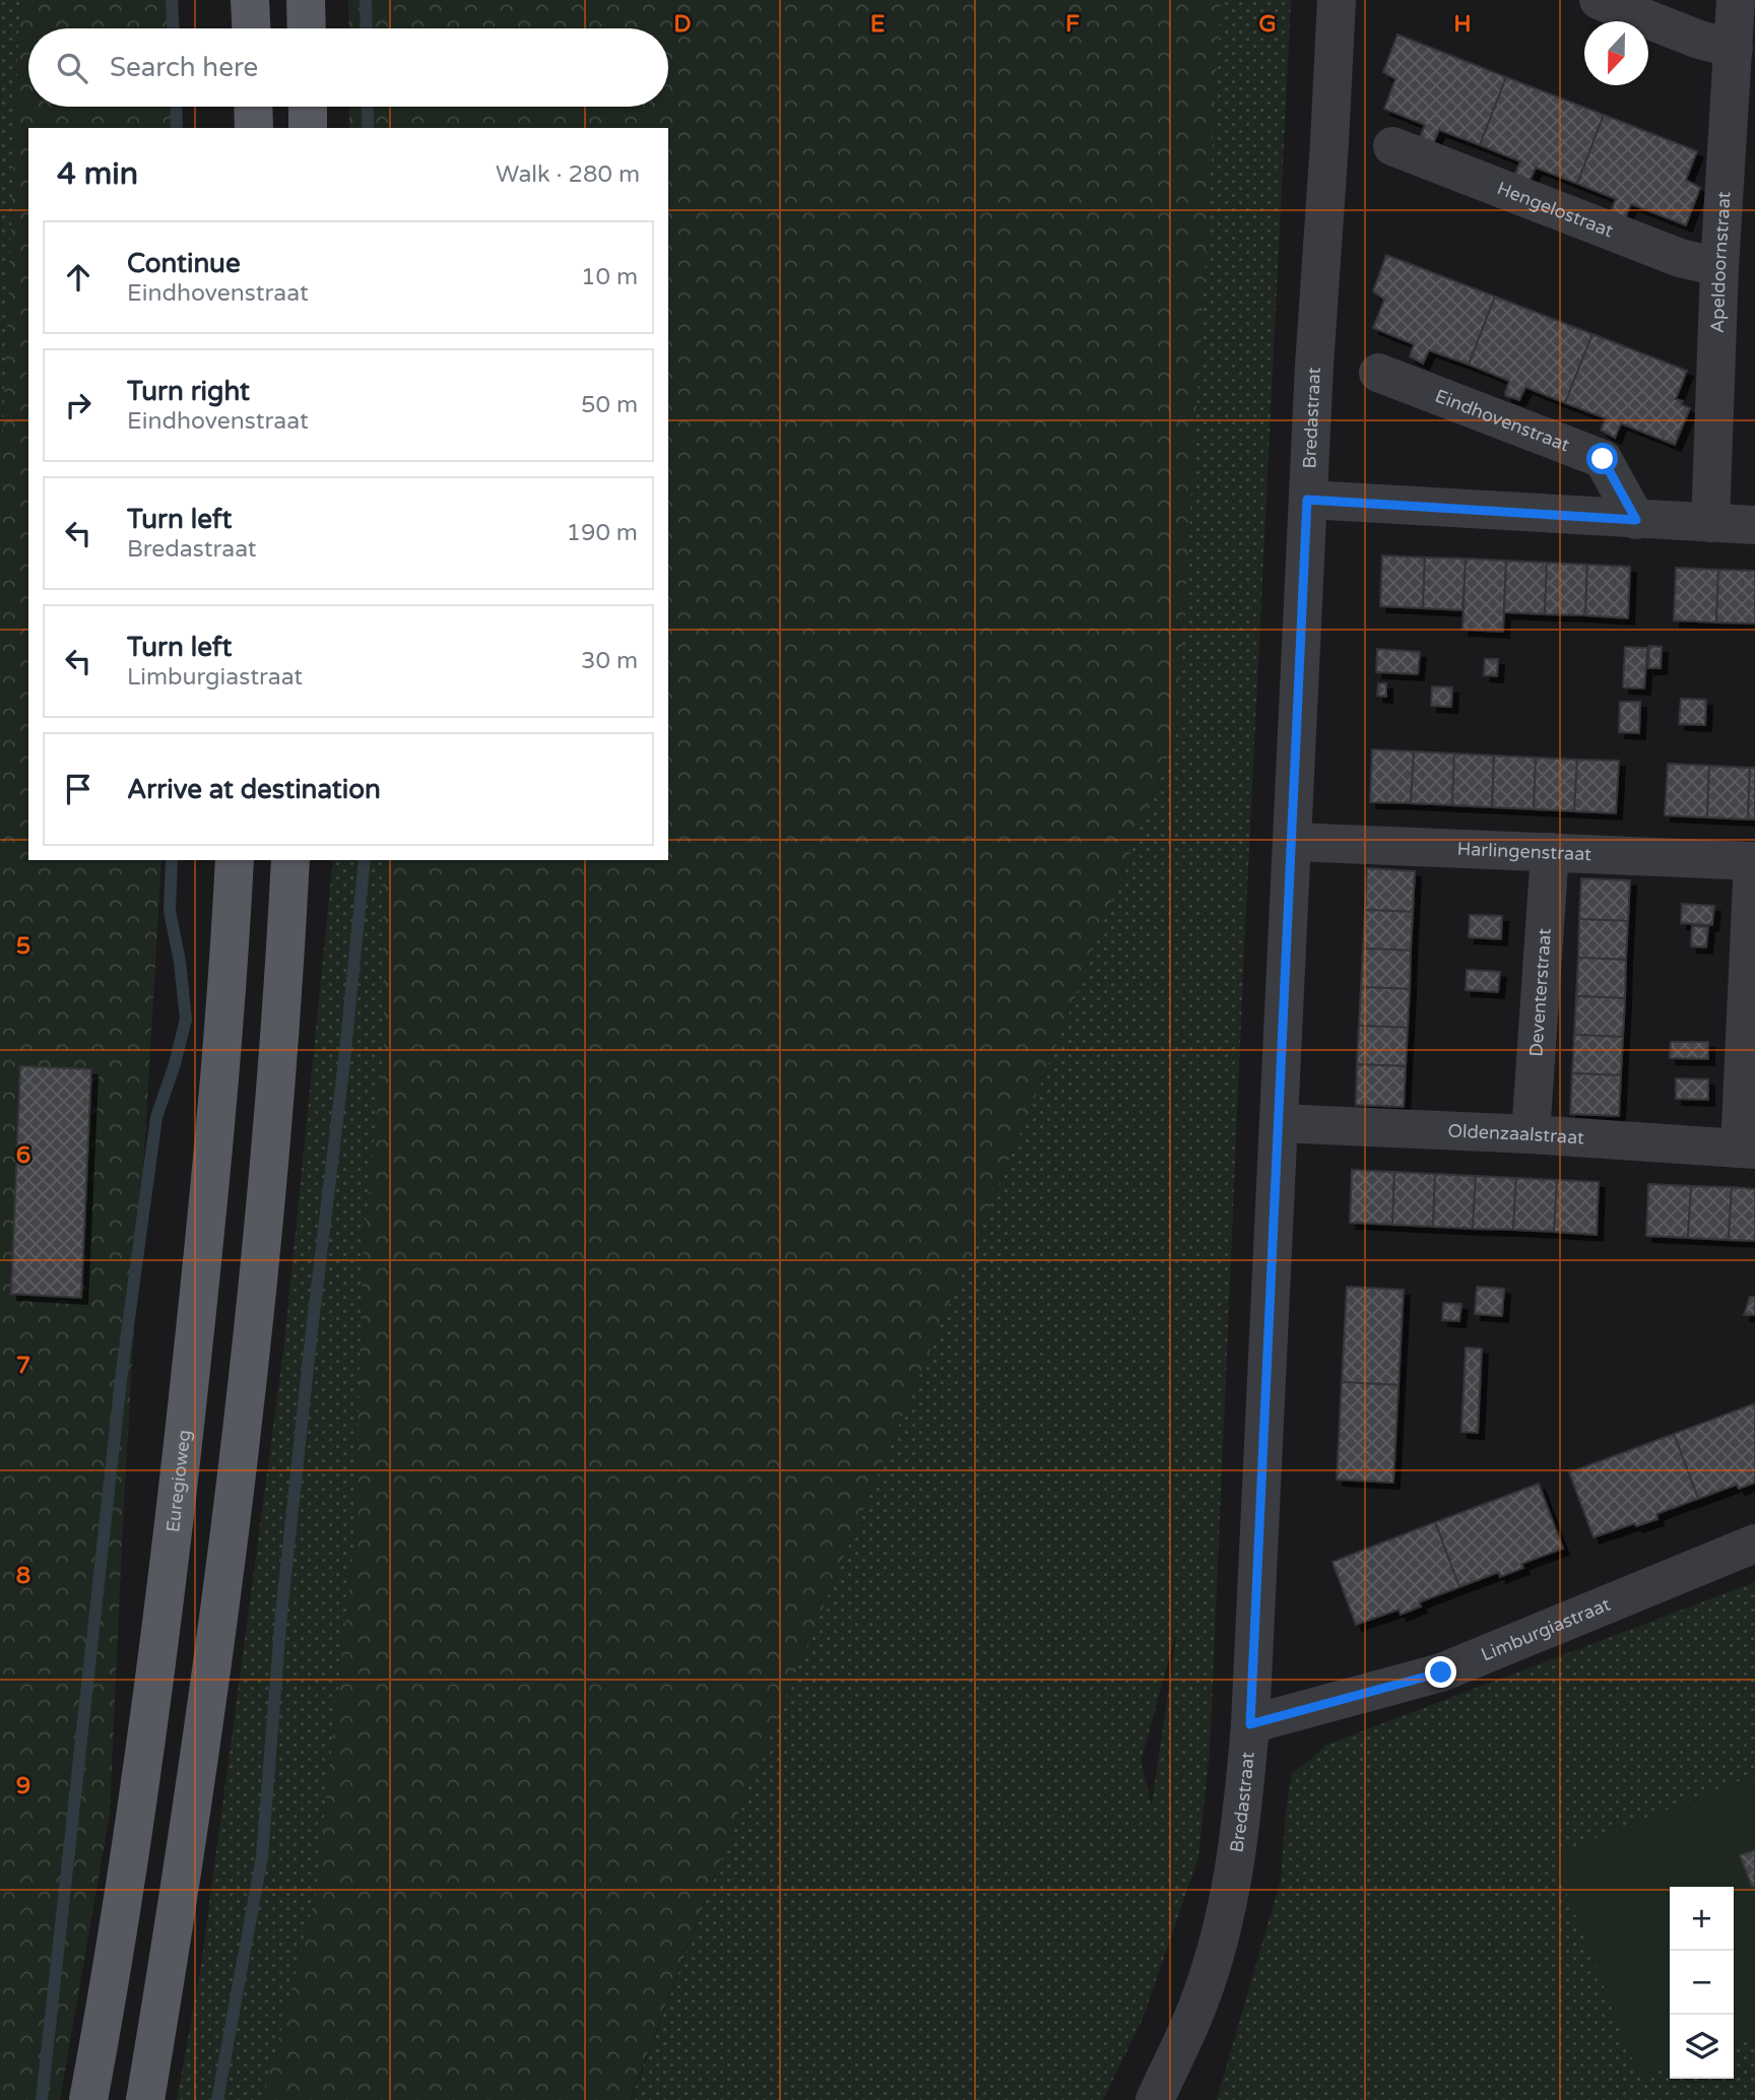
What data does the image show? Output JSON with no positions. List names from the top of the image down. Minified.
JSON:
{"streets":{"main road":["Euregioweg"],"street":["Hengelostraat","Apeldoornstraat","Bredastraat","Eindhovenstraat","Harlingenstraat","Deventerstraat","Oldenzaalstraat","Limburgiastraat"]},"crossings":[["Hengelostraat","Apeldoornstraat"],["Bredastraat","Harlingenstraat"],["Bredastraat","Oldenzaalstraat"],["Bredastraat","Limburgiastraat"],["Harlingenstraat","Deventerstraat"],["Deventerstraat","Oldenzaalstraat"]],"north":"bottom","page":{"search":"Search here","heading":["4 min","Walk · 280 m"],"list":[["Continue","Eindhovenstraat","10 m"],["Turn right","Eindhovenstraat","50 m"],["Turn left","Bredastraat","190 m"],["Turn left","Limburgiastraat","30 m"],"Arrive at destination"],"map_buttons":["+","−"]},"grid":{"columns":["D","E","F","G","H"],"rows":["5","6","7","8","9"]}}
